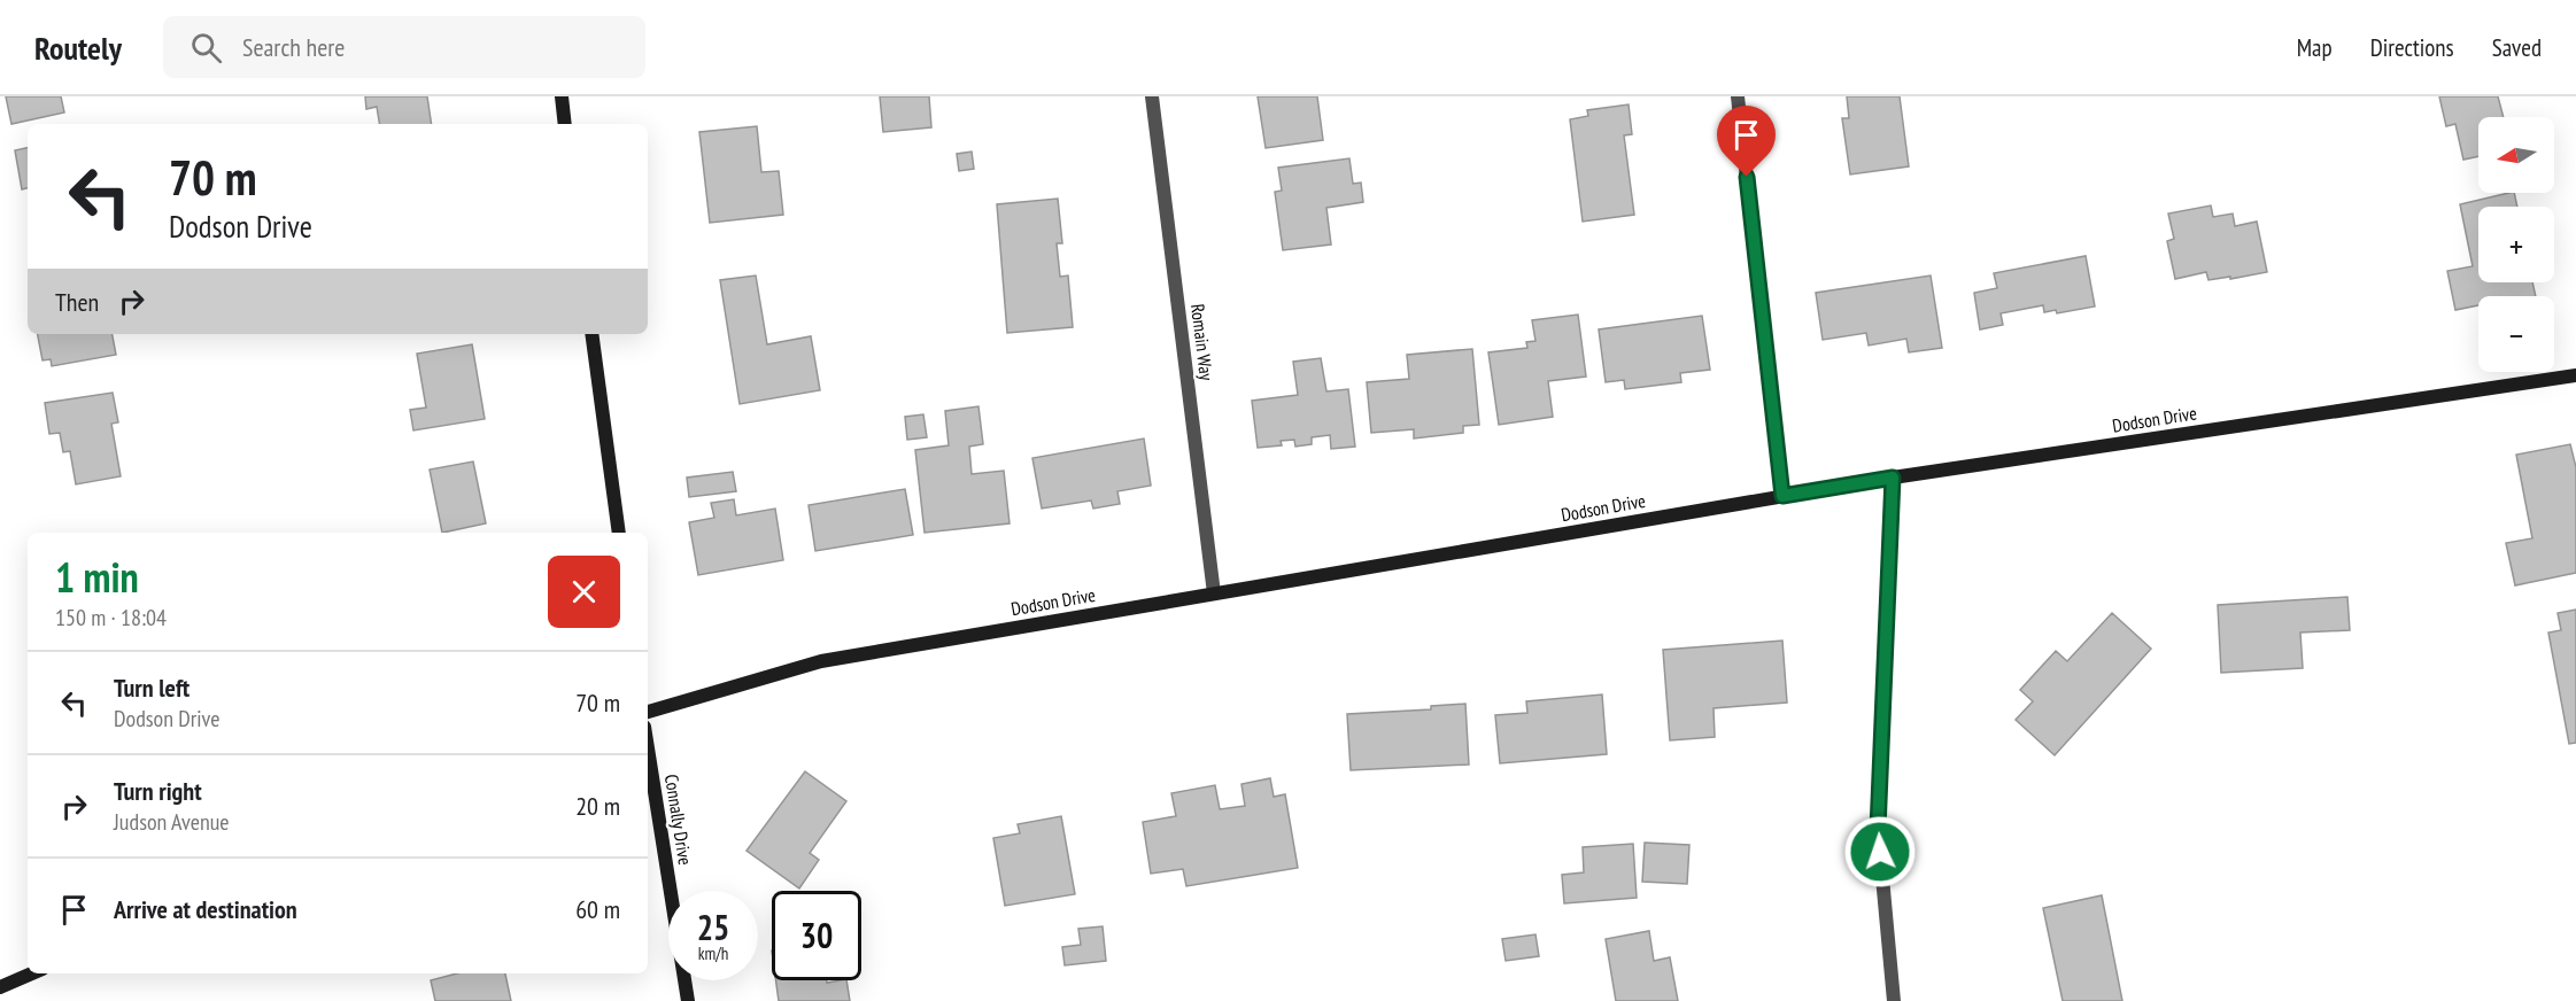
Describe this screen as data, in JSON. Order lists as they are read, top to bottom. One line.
{"streets":{"street":["Romain Way","Dodson Drive","Connally Drive"]},"crossings":[["Romain Way","Dodson Drive"]],"north":"left","page":{"header":"Routely","search":"Search here","nav":["Map","Directions","Saved"],"map_buttons":["+","−"],"turn":["70 m","Dodson Drive"],"then":"Then","heading":["1 min","150 m · 18:04"],"list":[{"name":"Turn left","note":"Dodson Drive","value":"70 m"},{"name":"Turn right","note":"Judson Avenue","value":"20 m"},{"name":"Arrive at destination","value":"60 m"}],"speed":"25 km/h","limit":"30"}}
